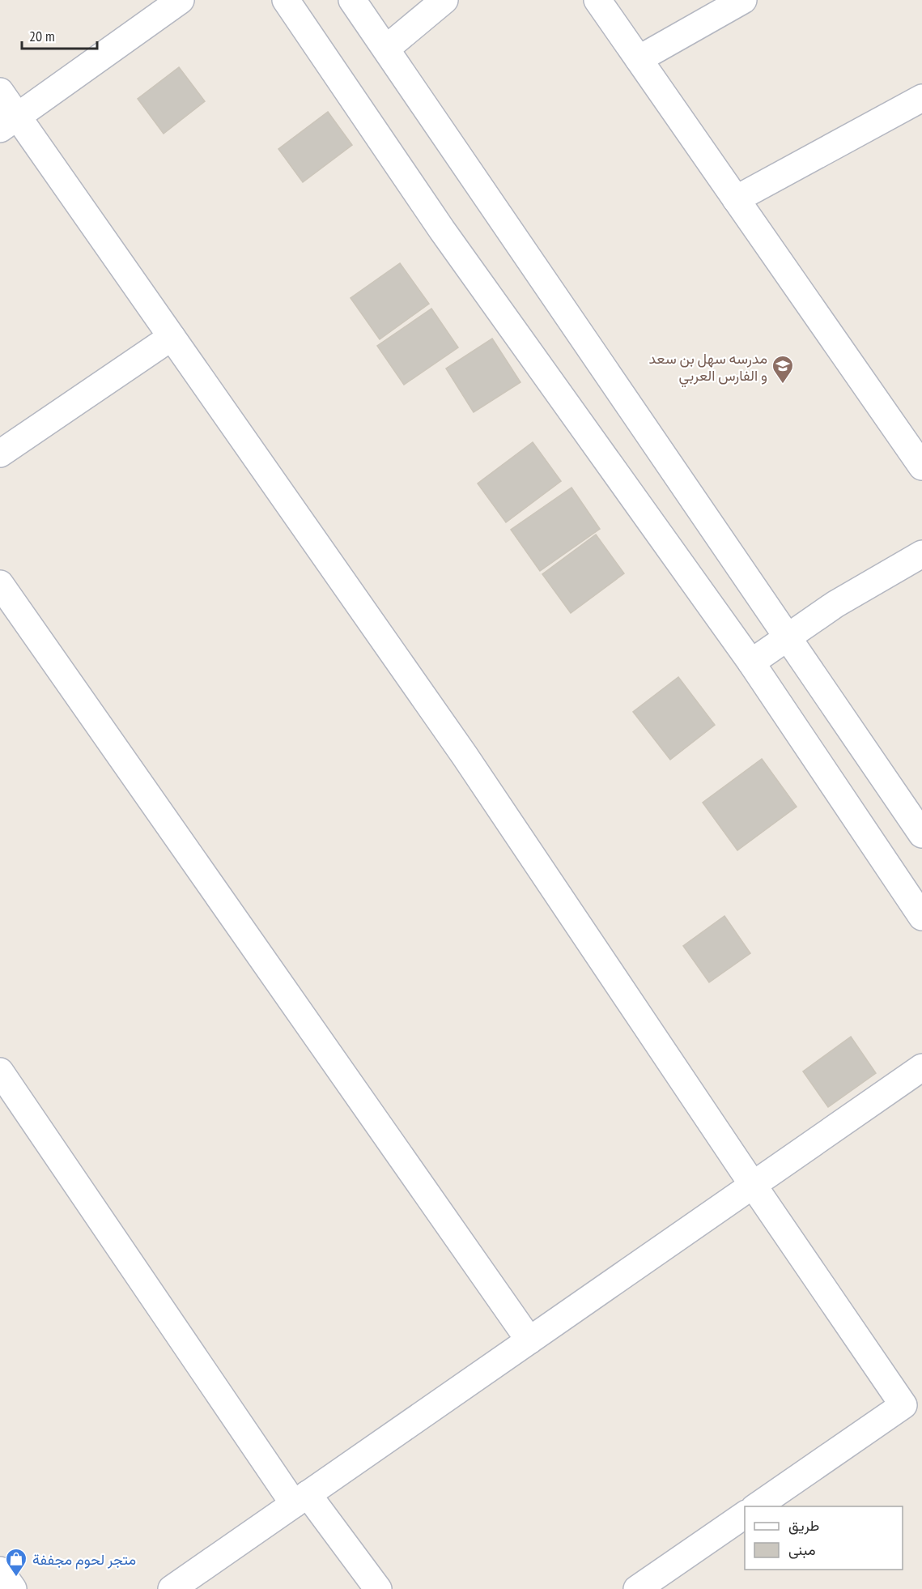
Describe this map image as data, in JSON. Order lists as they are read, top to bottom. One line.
{"places":{"school or university":["مدرسه سهل بن سعد و الفارس العربي"],"shop":["متجر لحوم مجففة"]},"legend":["طريق","مبنى"],"scale_bar":"20 m"}
